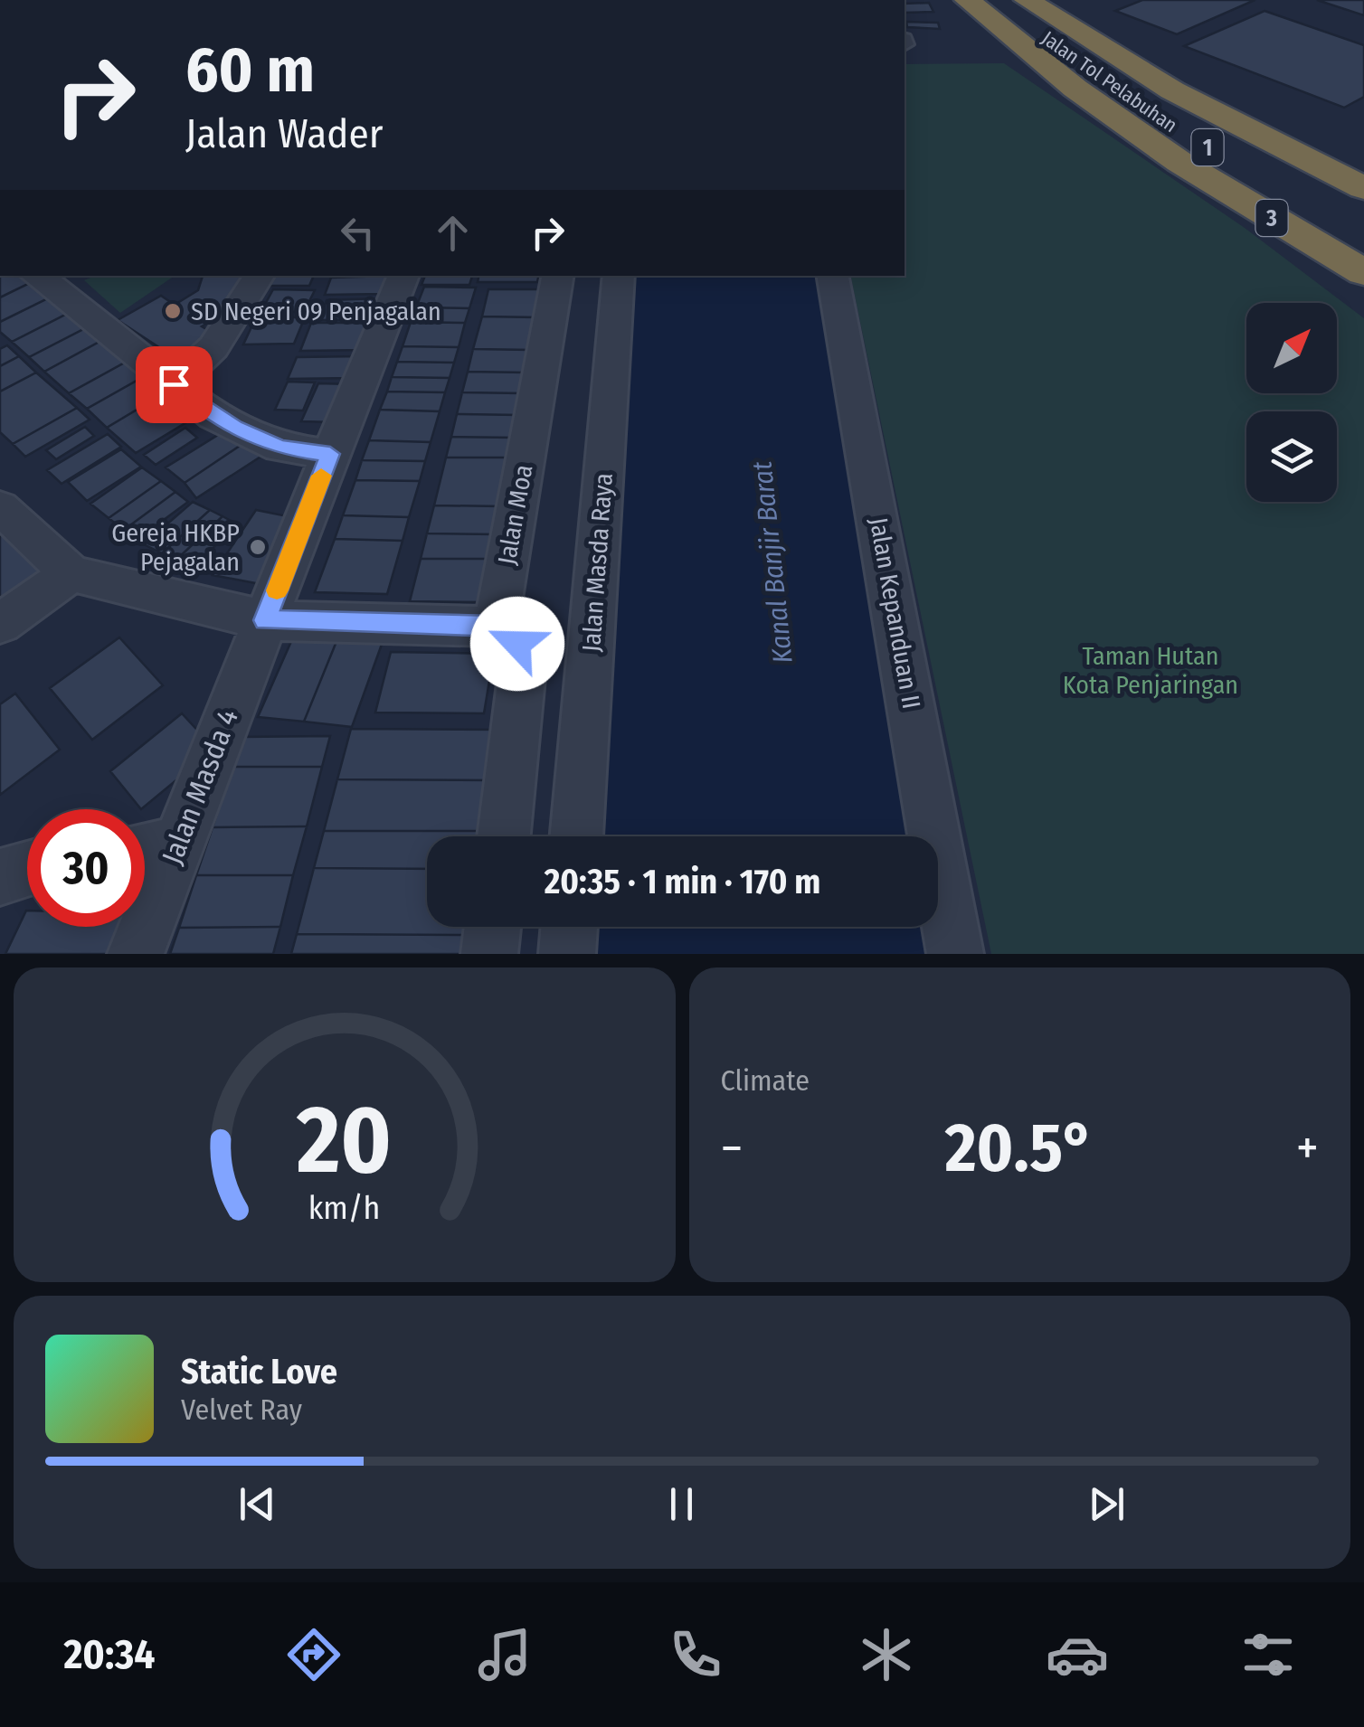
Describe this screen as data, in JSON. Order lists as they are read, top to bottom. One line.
{"streets":{"highway":["Jalan Tol Pelabuhan","1","3"],"street":["Jalan Moa","Jalan Masda Raya","Jalan Kepanduan II","Jalan Masda 4"]},"water":["Kanal Banjir Barat"],"parks":["Taman Hutan Kota Penjaringan"],"places":["SD Negeri 09 Penjagalan","Gereja HKBP Pejagalan"],"north":"top right","page":{"turn":["60 m","Jalan Wader"],"limit":"30","trip":"20:35 · 1 min · 170 m","tile":"Climate","heat":["−","20.5°","+"],"song":["Static Love","Velvet Ray"],"tabs":"20:34","gauge":["20","km/h"]}}
